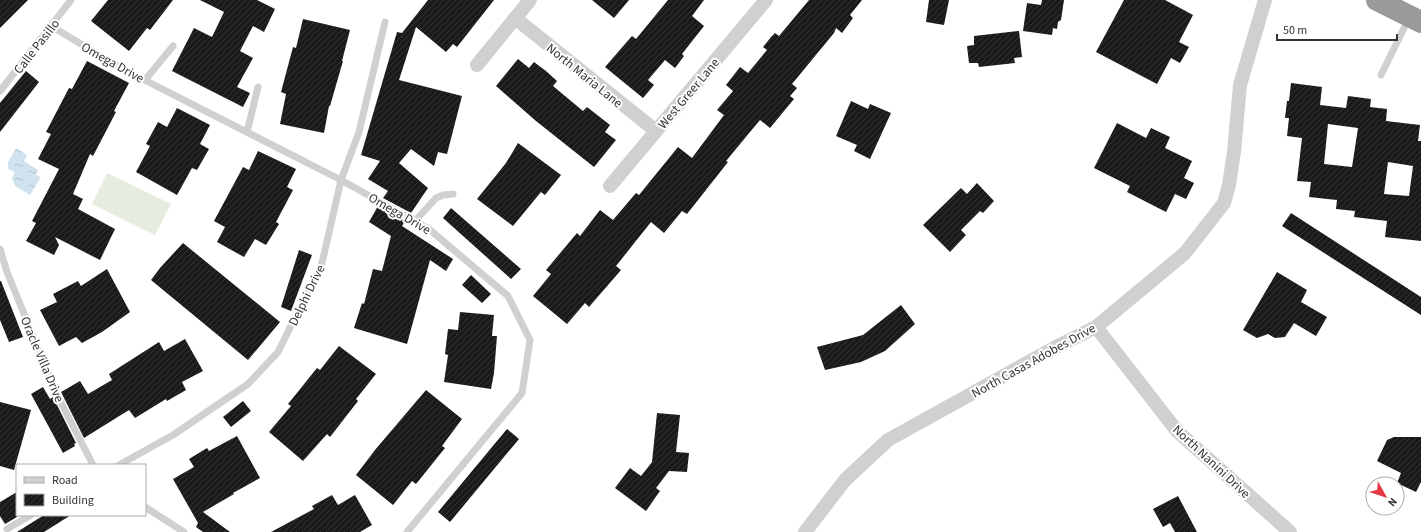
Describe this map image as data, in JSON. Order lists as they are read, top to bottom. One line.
{"streets":{"street":["North Maria Lane","West Greer Lane","North Casas Adobes Drive","North Nanini Drive"],"lane":["Calle Pasillo","Omega Drive","Delphi Drive","Oracle Villa Drive"]},"crossings":[["Calle Pasillo","Omega Drive"],["Omega Drive","Delphi Drive"],["North Maria Lane","West Greer Lane"],["North Casas Adobes Drive","North Nanini Drive"]],"legend":["Road","Building"],"scale_bar":"50 m","north":"bottom right"}
